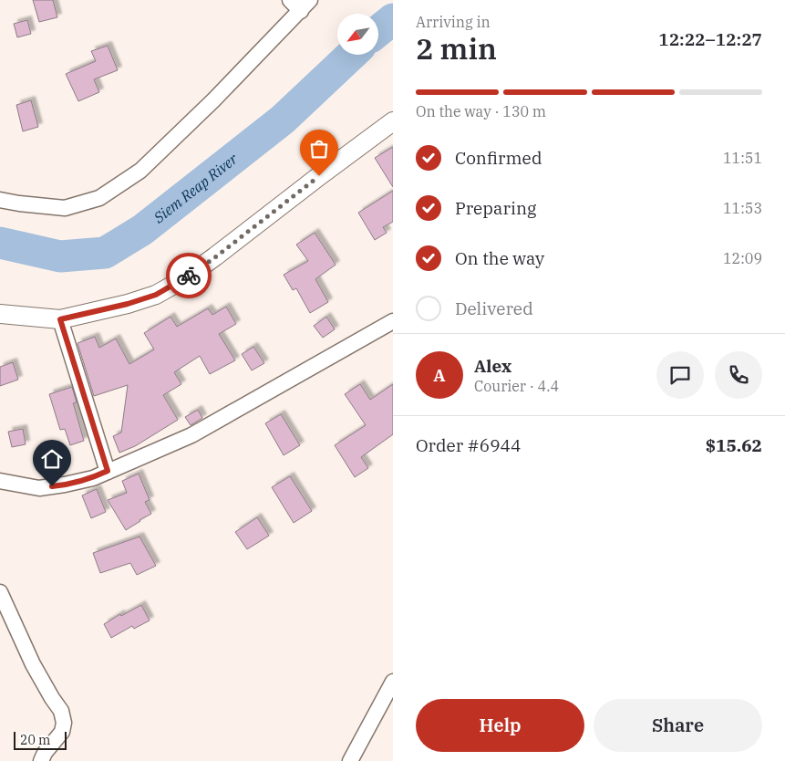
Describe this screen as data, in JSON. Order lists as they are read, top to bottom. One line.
{"water":["Siem Reap River"],"scale_bar":"20 m","north":"bottom left","page":{"heading":["2 min","Arriving in","12:22–12:27"],"panel":["Alex","Courier · 4.4","Order #6944","$15.62"],"bar":"On the way · 130 m","list":[["Confirmed","11:51"],["Preparing","11:53"],["On the way","12:09"],"Delivered"],"round":"A","buttons":["Help","Share"],"scale":"20 m"}}
